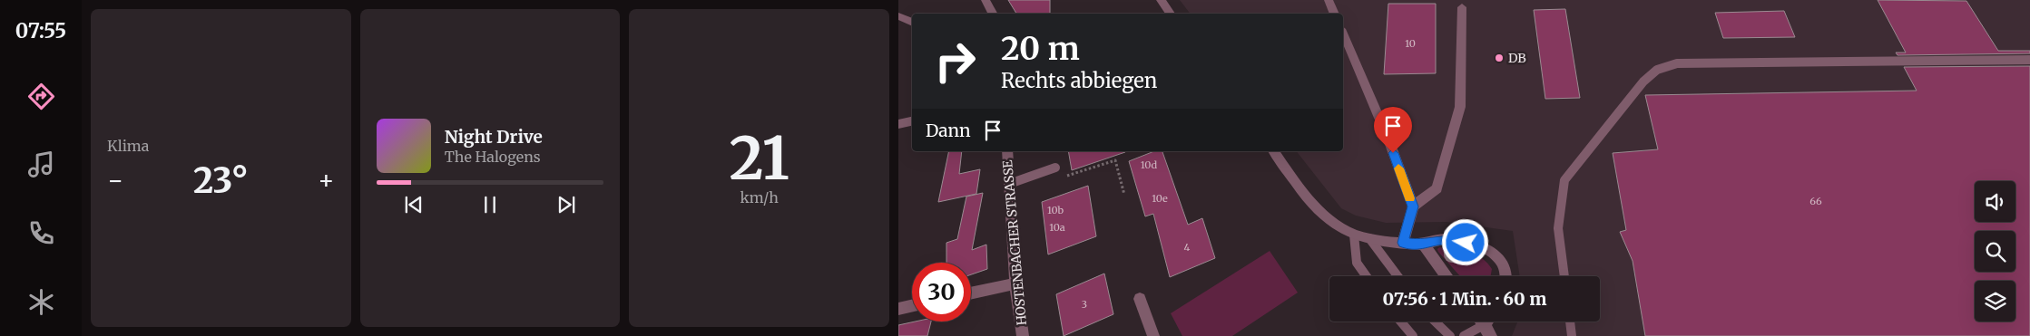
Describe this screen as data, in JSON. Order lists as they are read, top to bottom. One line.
{"streets":{"street":["HOSTENBACHER STRASSE"]},"places":["DB"],"house_numbers":["10","10d","10e","66","10b","10a","4","3"],"page":{"tabs":"07:55","tile":["Klima",["21","km/h"]],"turn":["20 m","Rechts abbiegen"],"then":"Dann","song":["Night Drive","The Halogens"],"heat":["−","23°","+"],"limit":"30","trip":"07:56 · 1 Min. · 60 m"}}
